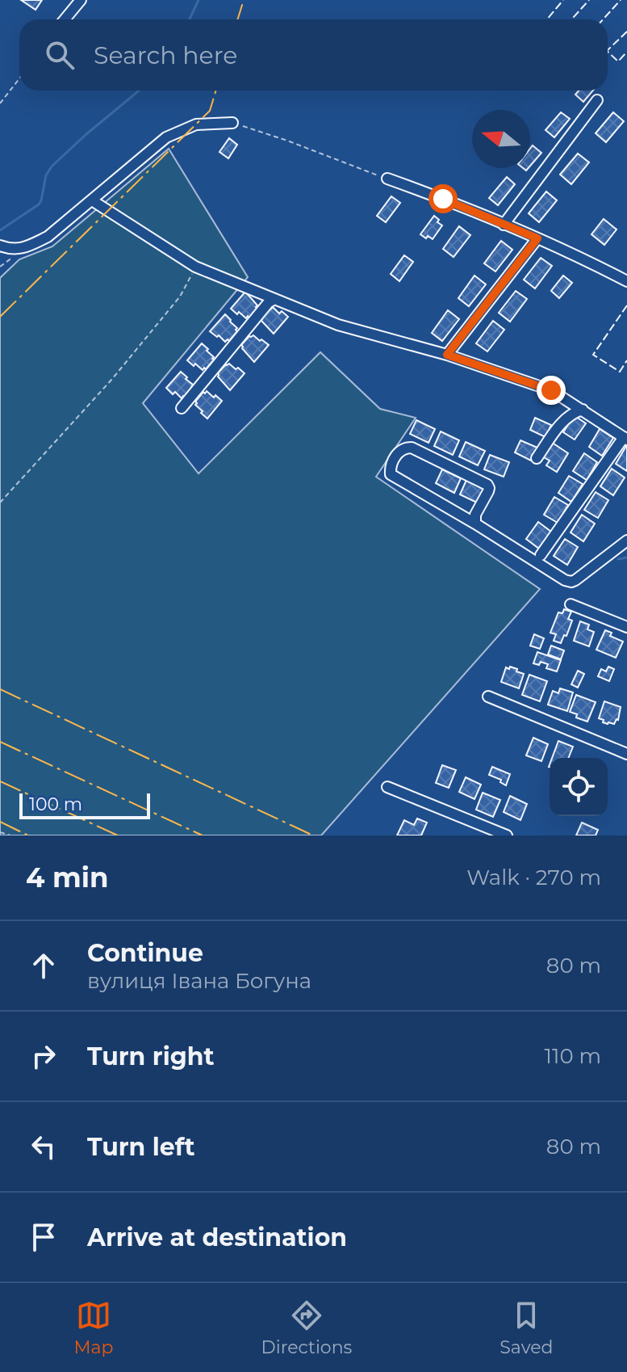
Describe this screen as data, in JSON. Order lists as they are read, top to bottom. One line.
{"scale_bar":"100 m","north":"left","page":{"search":"Search here","scale":"100 m","heading":["4 min","Walk · 270 m"],"list":[["Continue","вулиця Івана Богуна","80 m"],["Turn right","110 m"],["Turn left","80 m"],"Arrive at destination"],"nav":["Map","Directions","Saved"]}}
